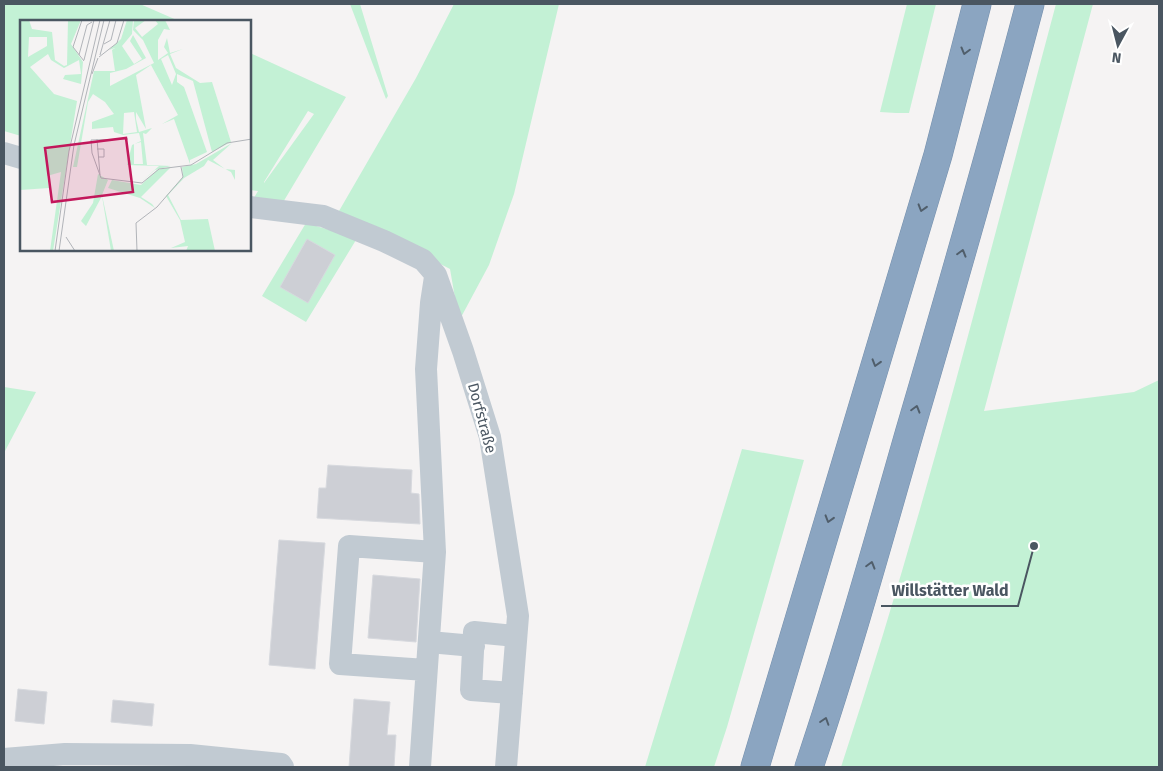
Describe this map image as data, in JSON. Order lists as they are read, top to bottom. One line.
{"streets":{"street":["Dorfstraße"]},"places":["Willstätter Wald"],"north":"bottom"}
